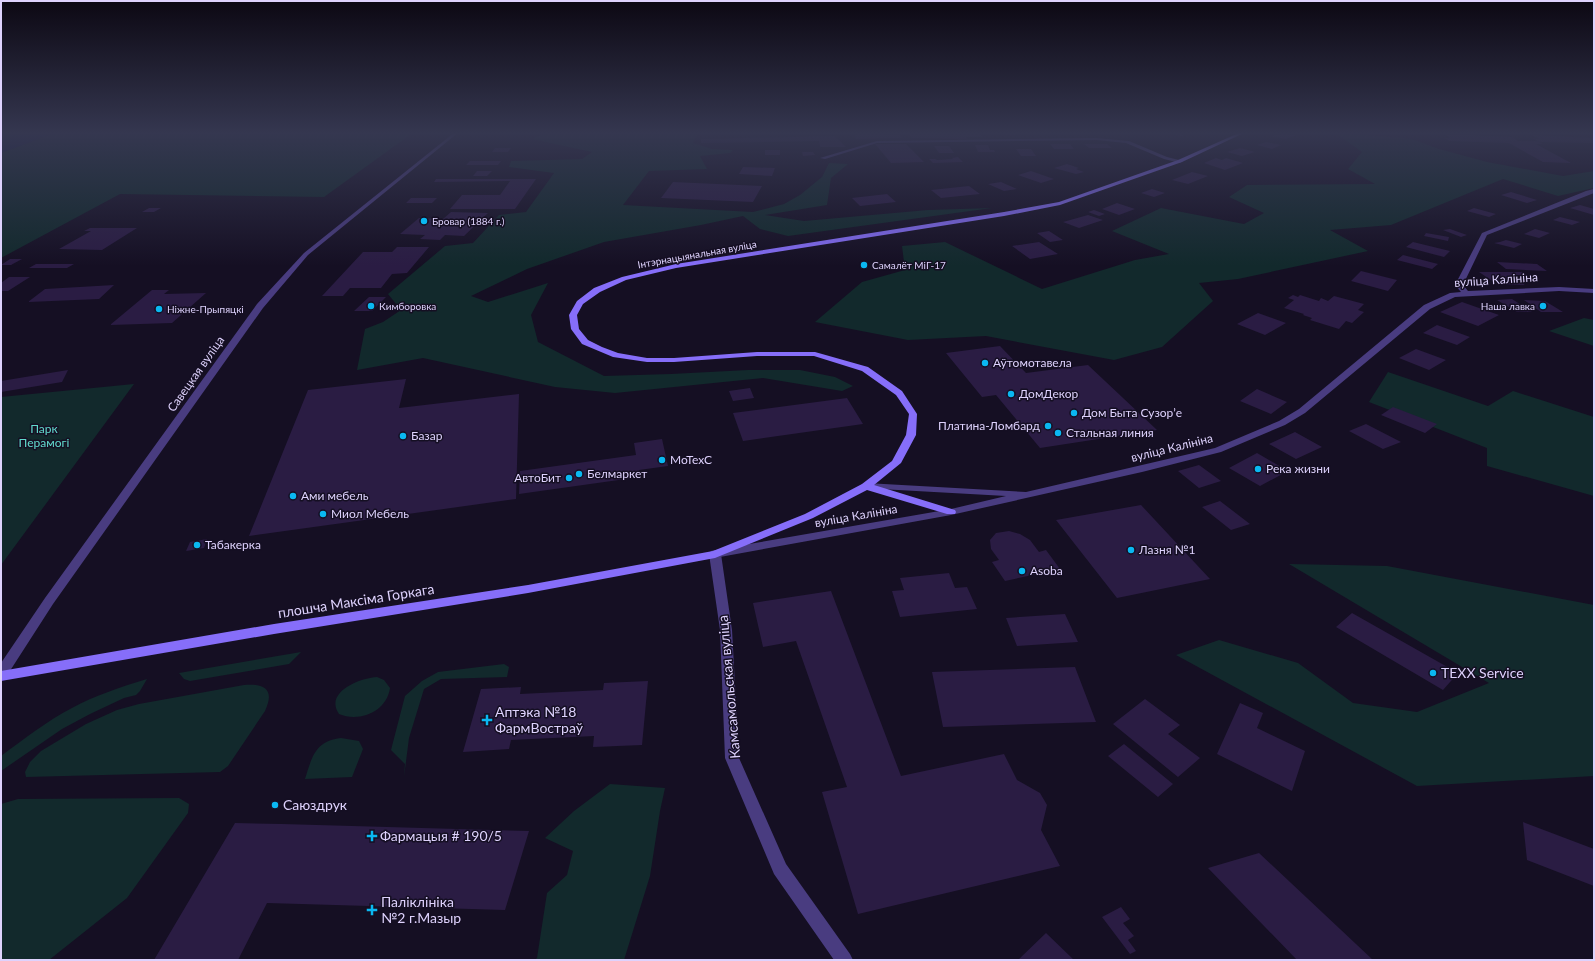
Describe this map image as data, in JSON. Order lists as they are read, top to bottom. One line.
{"streets":{"main road":["Інтэрнацыянальная вуліца","плошча Максіма Горкага"],"street":["вуліца Калініна","Савецкая вуліца","Камсамольская вуліца"]},"crossings":[["Інтэрнацыянальная вуліца","вуліца Калініна"],["Інтэрнацыянальная вуліца","плошча Максіма Горкага"],["Інтэрнацыянальная вуліца","Камсамольская вуліца"],["вуліца Калініна","плошча Максіма Горкага"],["вуліца Калініна","Камсамольская вуліца"],["плошча Максіма Горкага","Камсамольская вуліца"]],"parks":["Парк Перамогі"],"places":{"other":["Бровар (1884 г.)","Самалёт МіГ-17","Кимборовка","Наша лавка","Ніжне-Прыпяцкі","Аўтомотавела","ДомДекор","Дом Быта Сузорʼе","Платина-Ломбард","Стальная линия","Базар","MoTexC","Река жизни","Белмаркет","АвтоБит","Ами мебель","Миол Мебель","Табакерка","Лазня №1","Asoba","TEXX Service","Саюздрук"],"health":["Аптэка №18 ФармВостраў","Фармацыя # 190/5","Паліклініка №2 г.Мазыр"]}}
